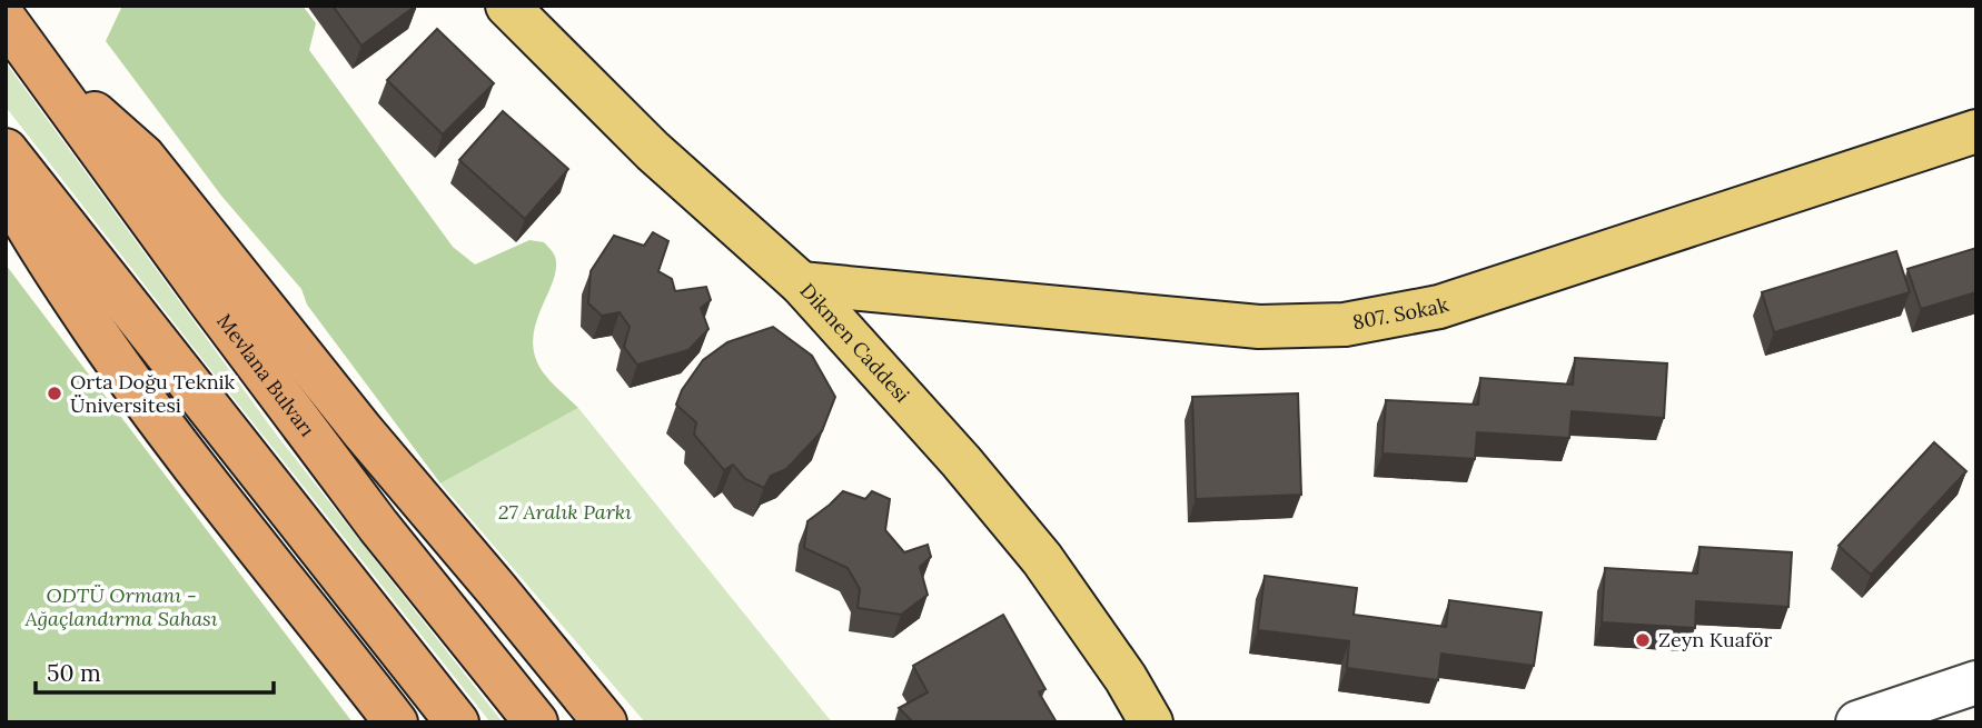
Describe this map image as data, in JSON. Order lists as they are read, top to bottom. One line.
{"streets":{"highway":["Mevlana Bulvarı"],"main road":["807. Sokak","Dikmen Caddesi"]},"crossings":[["807. Sokak","Dikmen Caddesi"]],"parks":["27 Aralık Parkı","ODTÜ Ormanı - Ağaçlandırma Sahası"],"places":["Orta Doğu Teknik Üniversitesi","Zeyn Kuaför"],"scale_bar":"50 m"}
